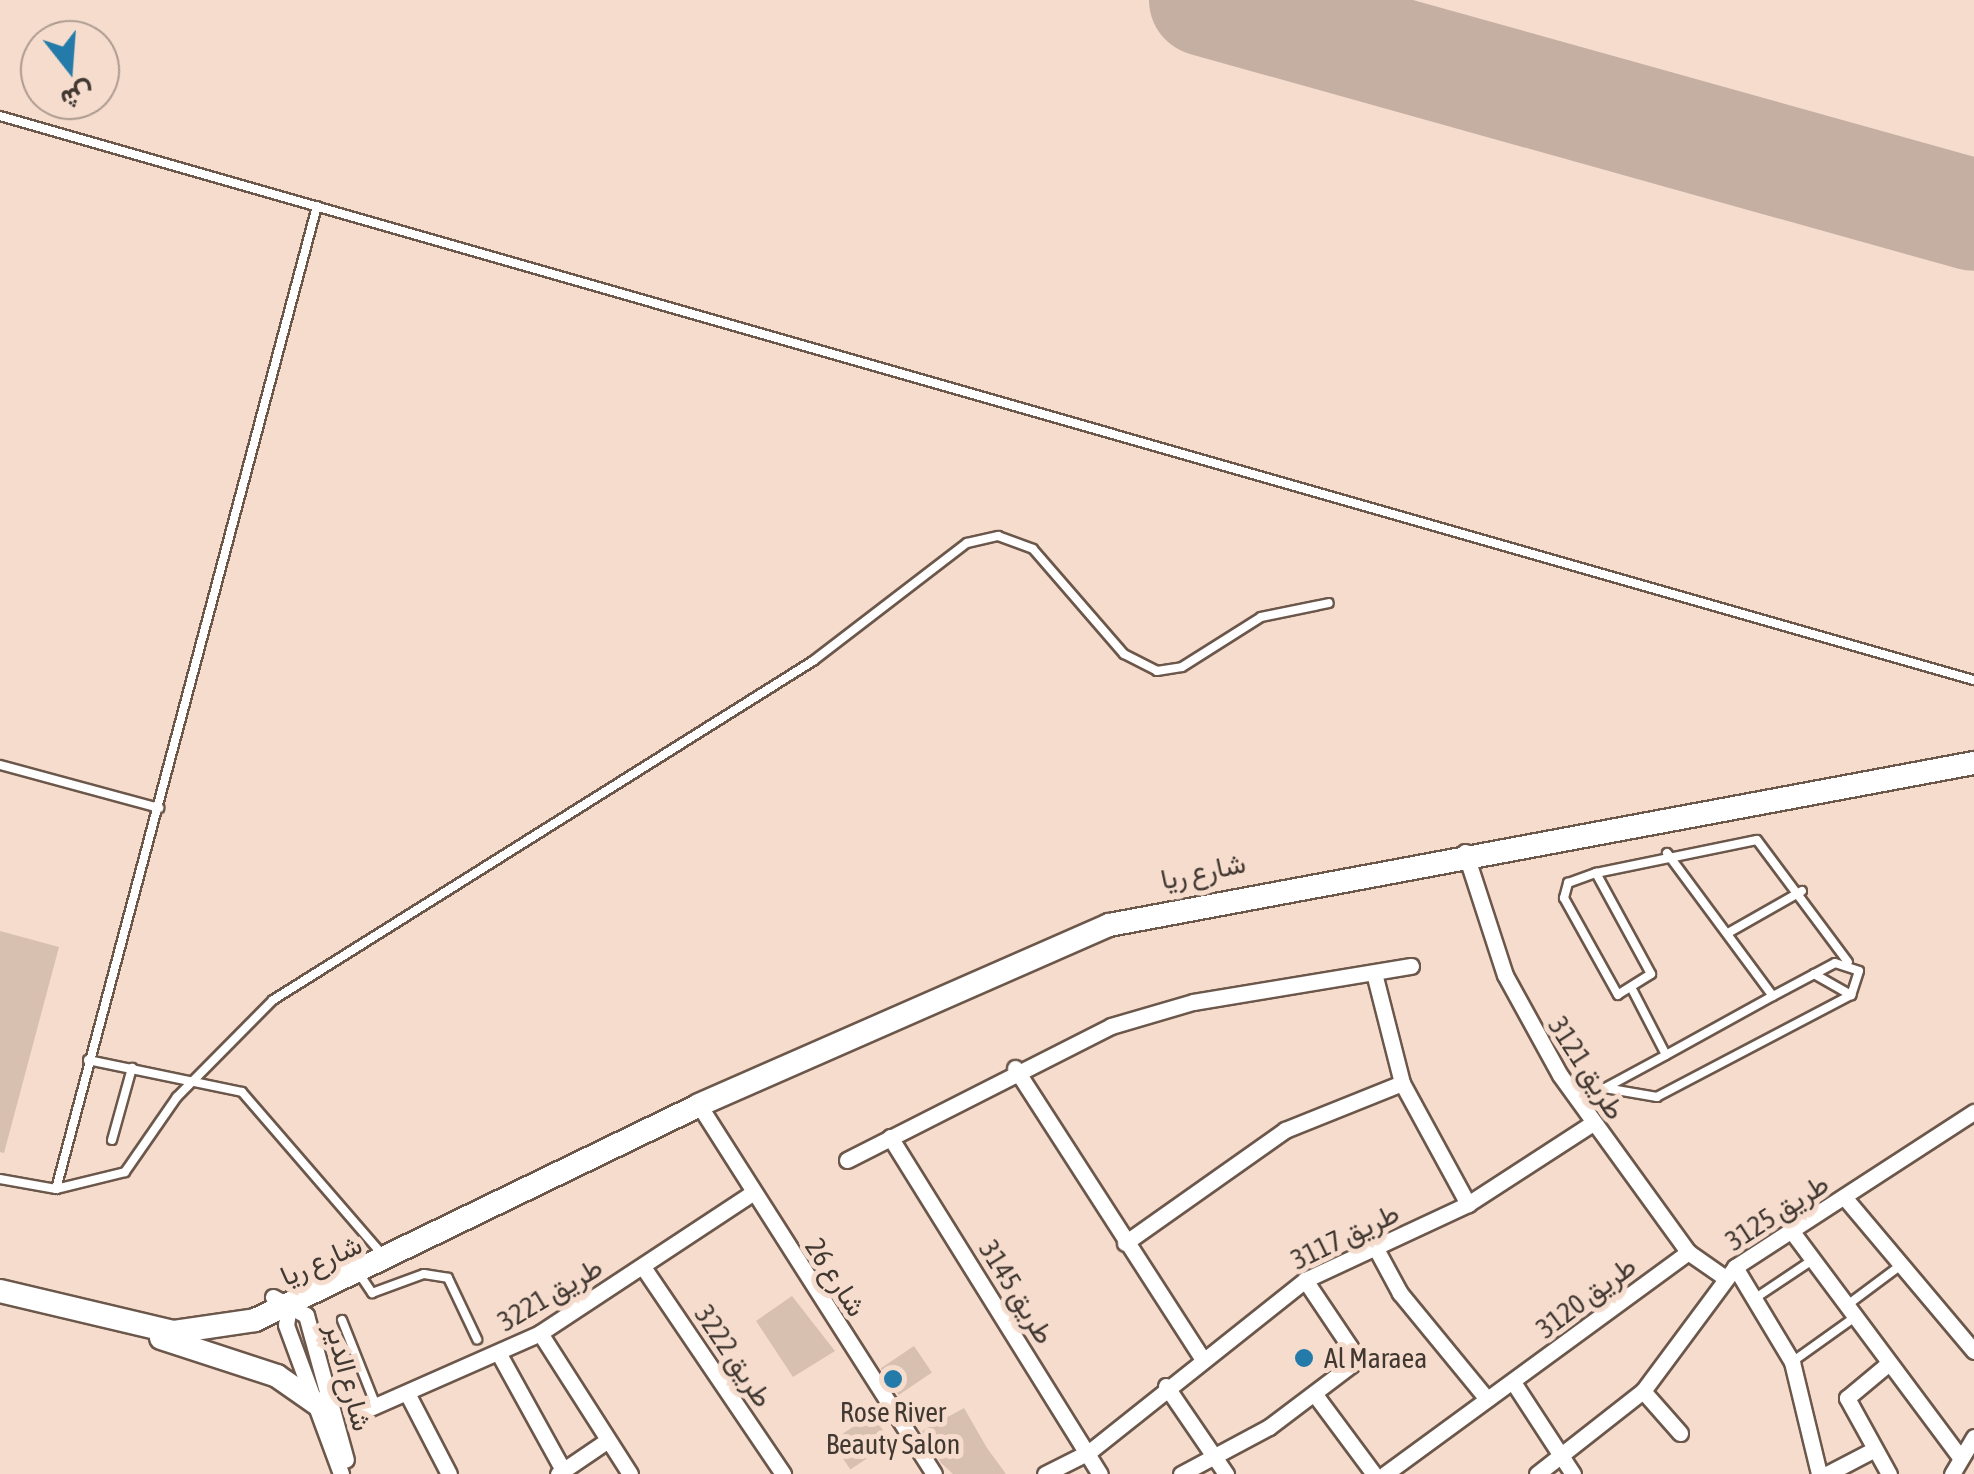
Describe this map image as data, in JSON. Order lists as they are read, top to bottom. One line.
{"streets":{"main road":["شارع ريا"],"street":["طريق 3121","طريق 3125","طريق 3117","شارع 26","طريق 3145","طريق 3221","طريق 3120","طريق 3222","شارع الدير"]},"crossings":[["شارع ريا","طريق 3121"],["شارع ريا","شارع 26"],["شارع ريا","شارع الدير"],["طريق 3121","طريق 3125"],["طريق 3121","طريق 3117"],["طريق 3121","طريق 3120"],["طريق 3117","طريق 3145"],["شارع 26","طريق 3221"],["طريق 3221","طريق 3222"]],"places":["Al Maraea","Rose River Beauty Salon"],"north":"bottom"}
